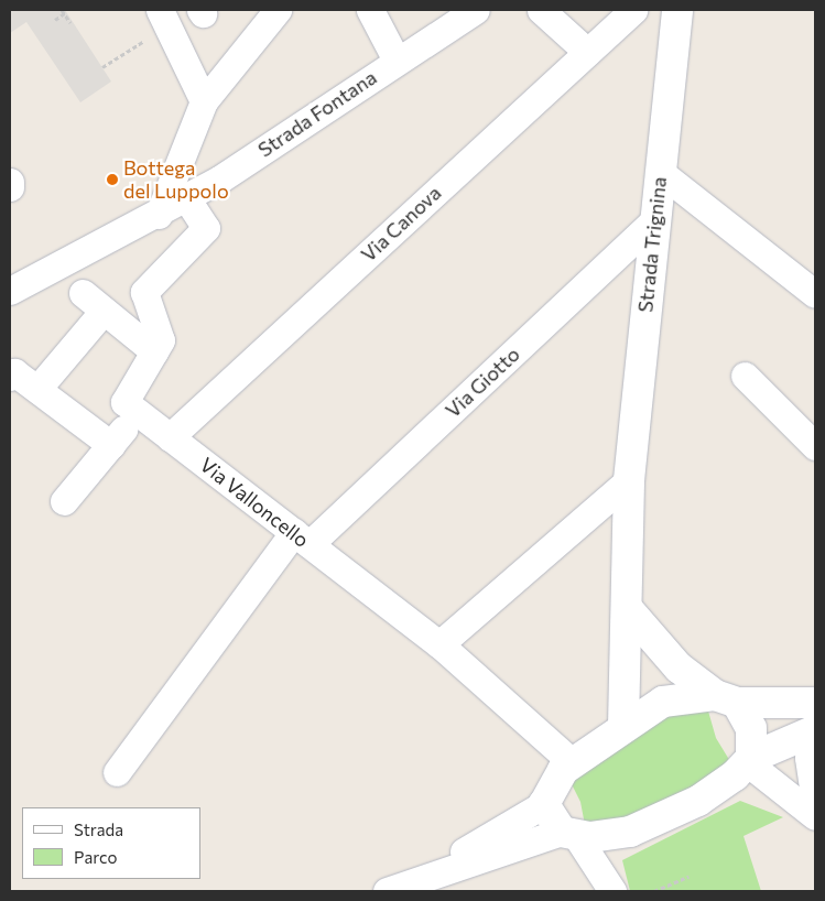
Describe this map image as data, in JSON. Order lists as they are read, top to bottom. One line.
{"streets":{"street":["Strada Fontana","Via Canova","Strada Trignina","Via Giotto","Via Valloncello"]},"crossings":[["Via Canova","Via Valloncello"],["Strada Trignina","Via Giotto"],["Via Giotto","Via Valloncello"]],"places":["Bottega del Luppolo"],"legend":["Strada","Parco"]}
